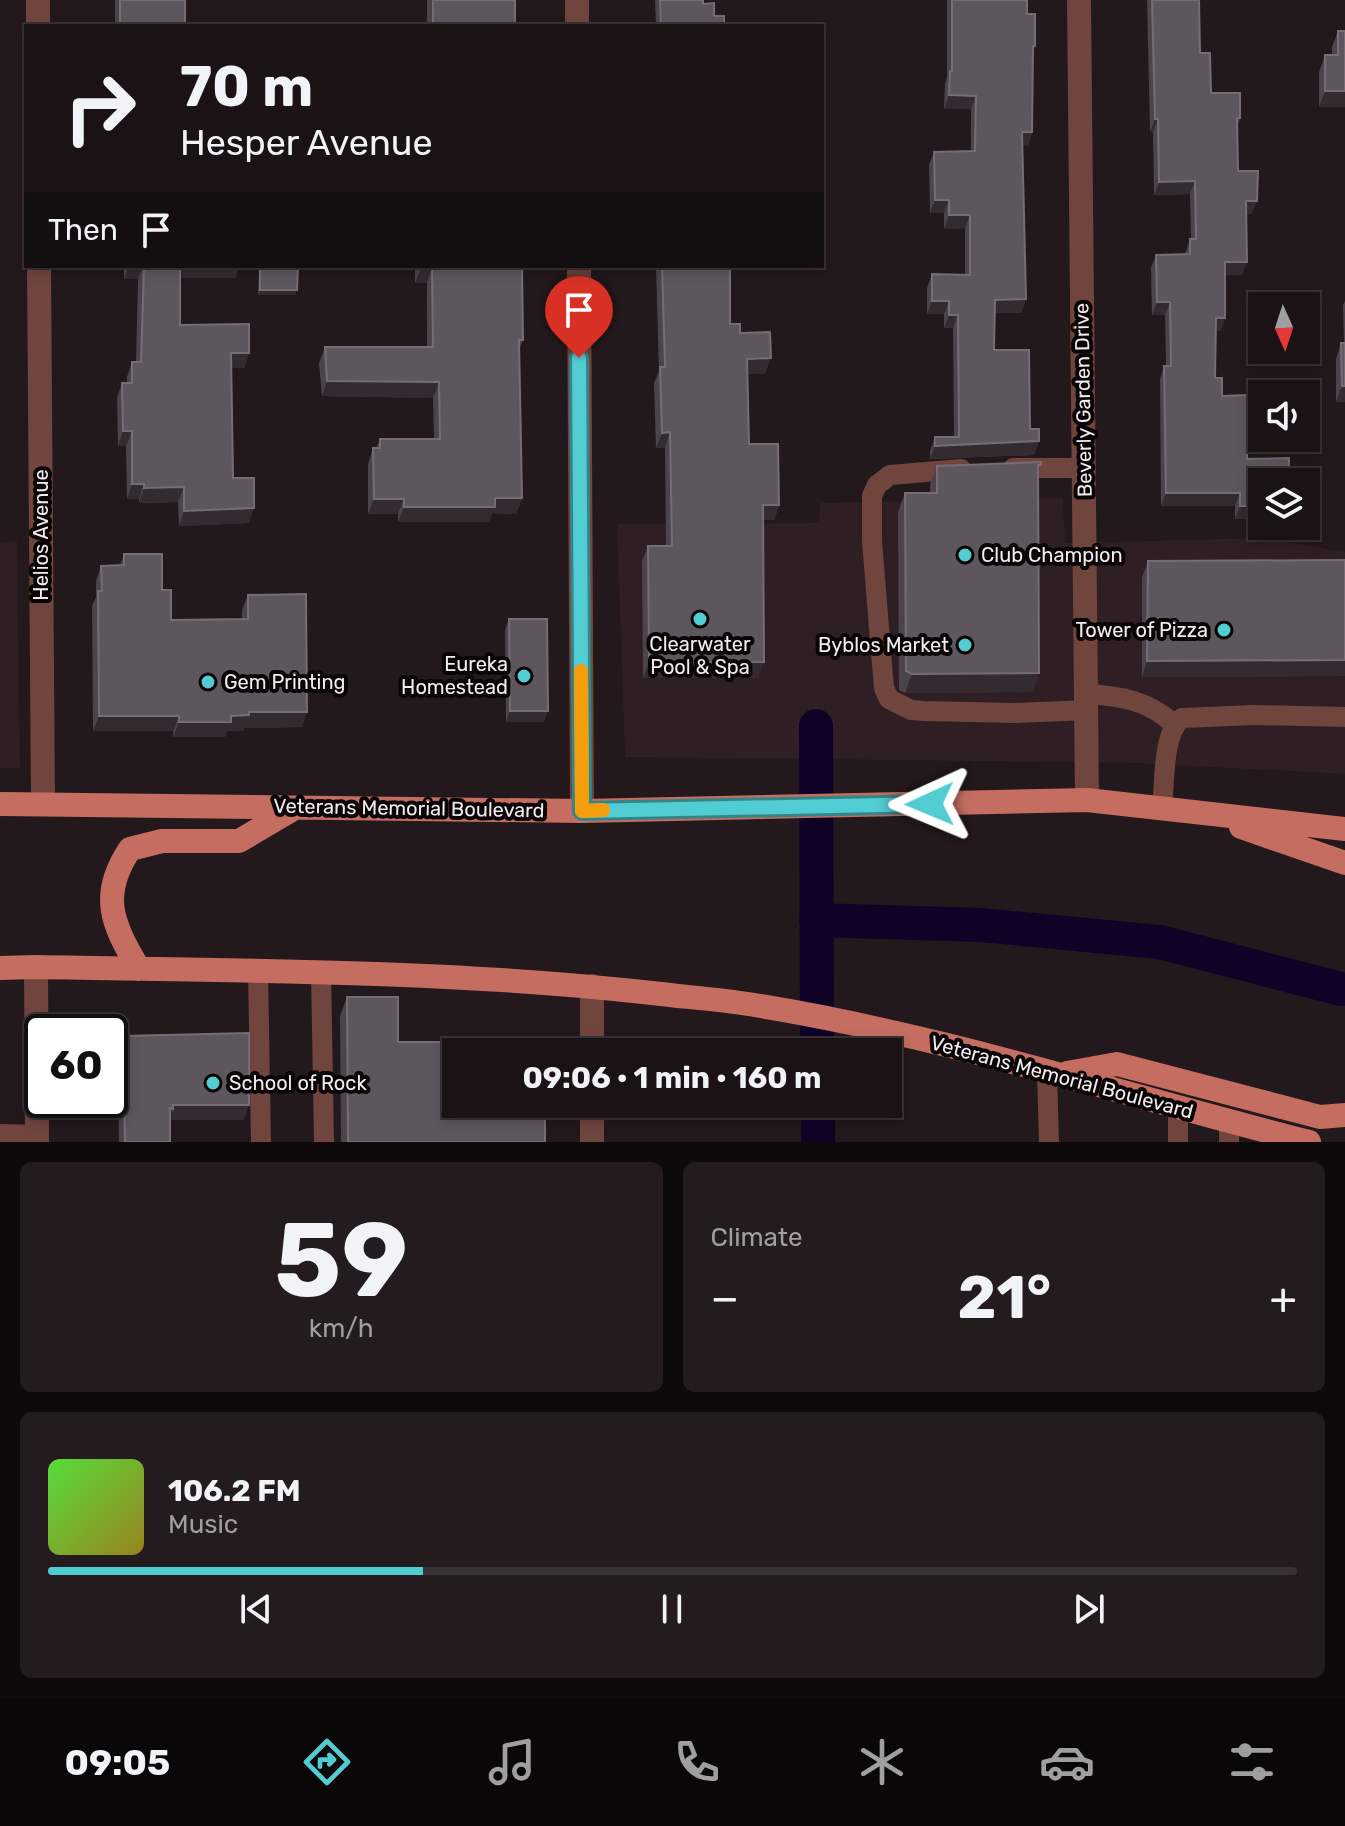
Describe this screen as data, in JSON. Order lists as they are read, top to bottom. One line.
{"streets":{"main road":["Veterans Memorial Boulevard"],"street":["Beverly Garden Drive","Helios Avenue"]},"crossings":[["Beverly Garden Drive","Veterans Memorial Boulevard"],["Helios Avenue","Veterans Memorial Boulevard"]],"places":["Club Champion","Clearwater Pool & Spa","Tower of Pizza","Byblos Market","Eureka Homestead","Gem Printing","School of Rock"],"north":"bottom","page":{"turn":["70 m","Hesper Avenue"],"then":"Then","limit":"60","trip":"09:06 · 1 min · 160 m","tile":[["59","km/h"],"Climate"],"heat":["−","21°","+"],"song":["106.2 FM","Music"],"tabs":"09:05"}}
